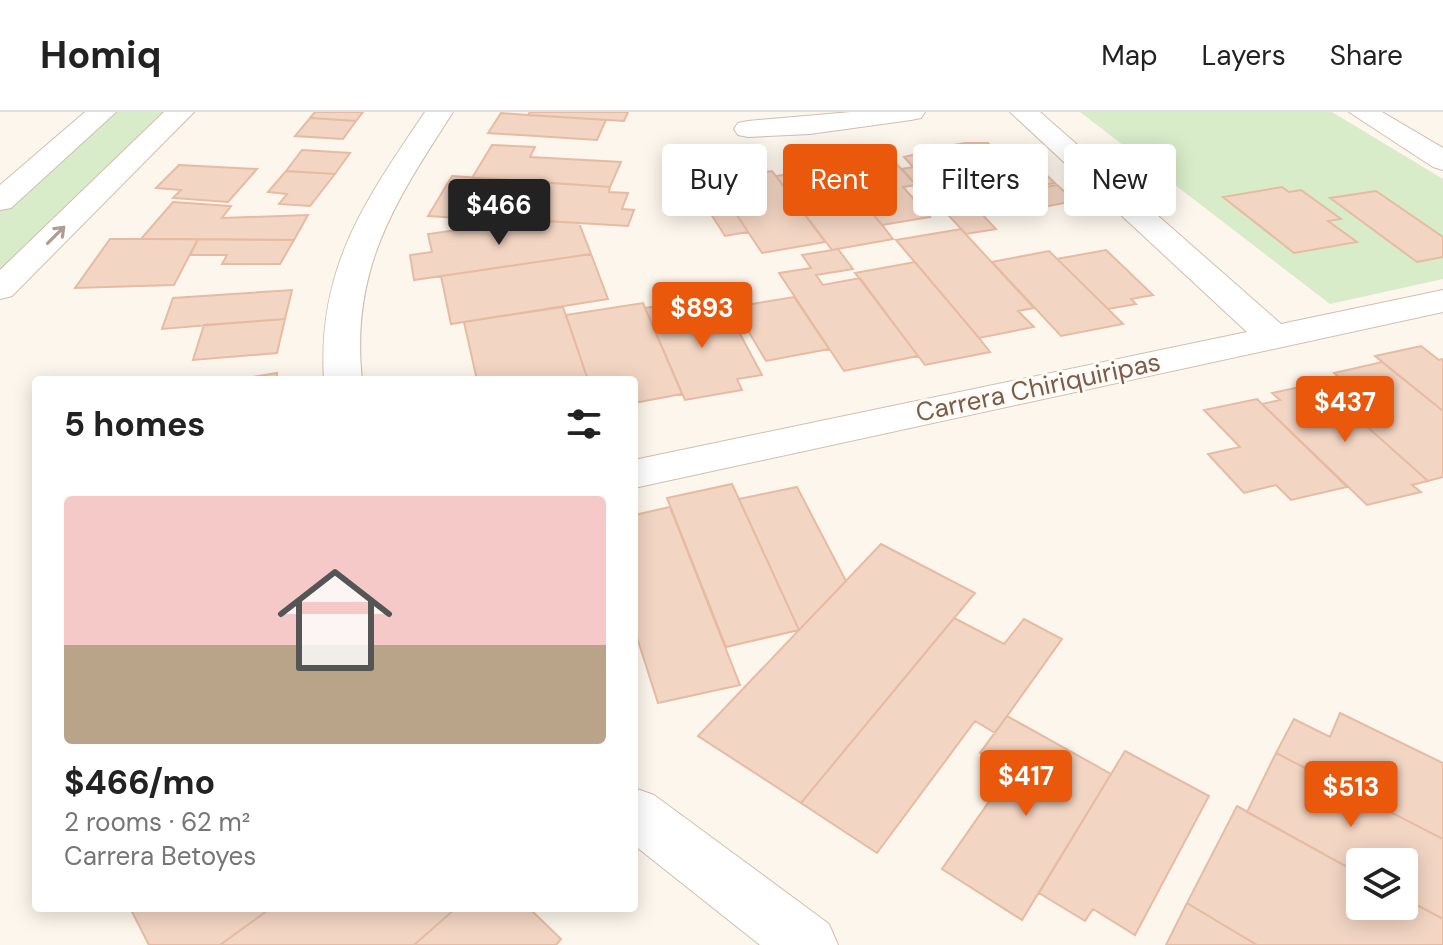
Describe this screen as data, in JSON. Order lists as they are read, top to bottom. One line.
{"streets":{"street":["Carrera Chiriquiripas"]},"page":{"header":"Homiq","nav":["Map","Layers","Share"],"chip":["Buy","Rent","Filters","New"],"price":["$466","$893","$437","$417","$513"],"heading":"5 homes","list":[{"name":"$466/mo","note":"2 rooms · 62 m² · Carrera Betoyes"}]}}
